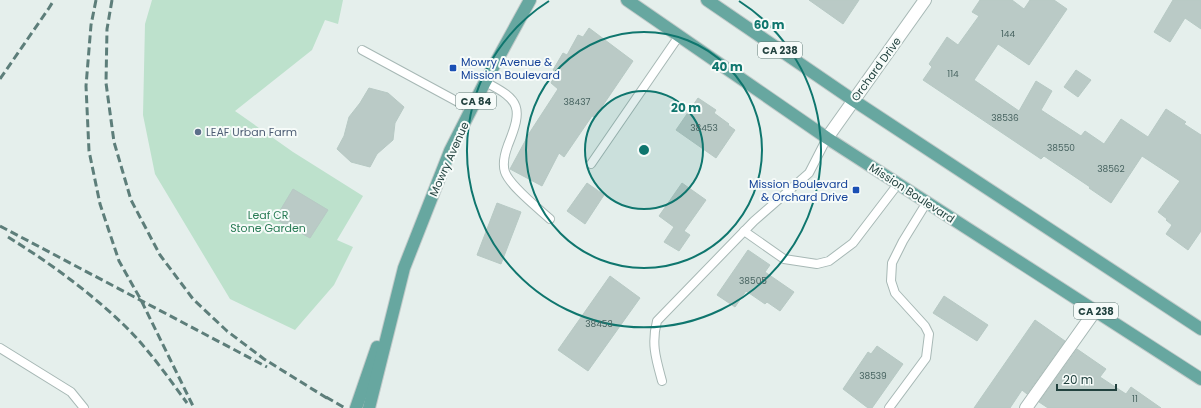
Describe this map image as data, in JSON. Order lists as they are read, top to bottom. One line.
{"streets":{"main road":["CA 238","CA 84","Mowry Avenue","Mission Boulevard"],"street":["Orchard Drive"]},"crossings":[["CA 238","Orchard Drive"],["Orchard Drive","Mission Boulevard"]],"parks":["Leaf CR Stone Garden"],"places":{"transit":["Mowry Avenue & Mission Boulevard","Mission Boulevard & Orchard Drive"],"other":["LEAF Urban Farm"]},"house_numbers":["144","114","38437","38536","38453","38550","38562","38505","38453","38539","11"],"scale_bar":"20 m","rings":["60 m","40 m","20 m"]}
